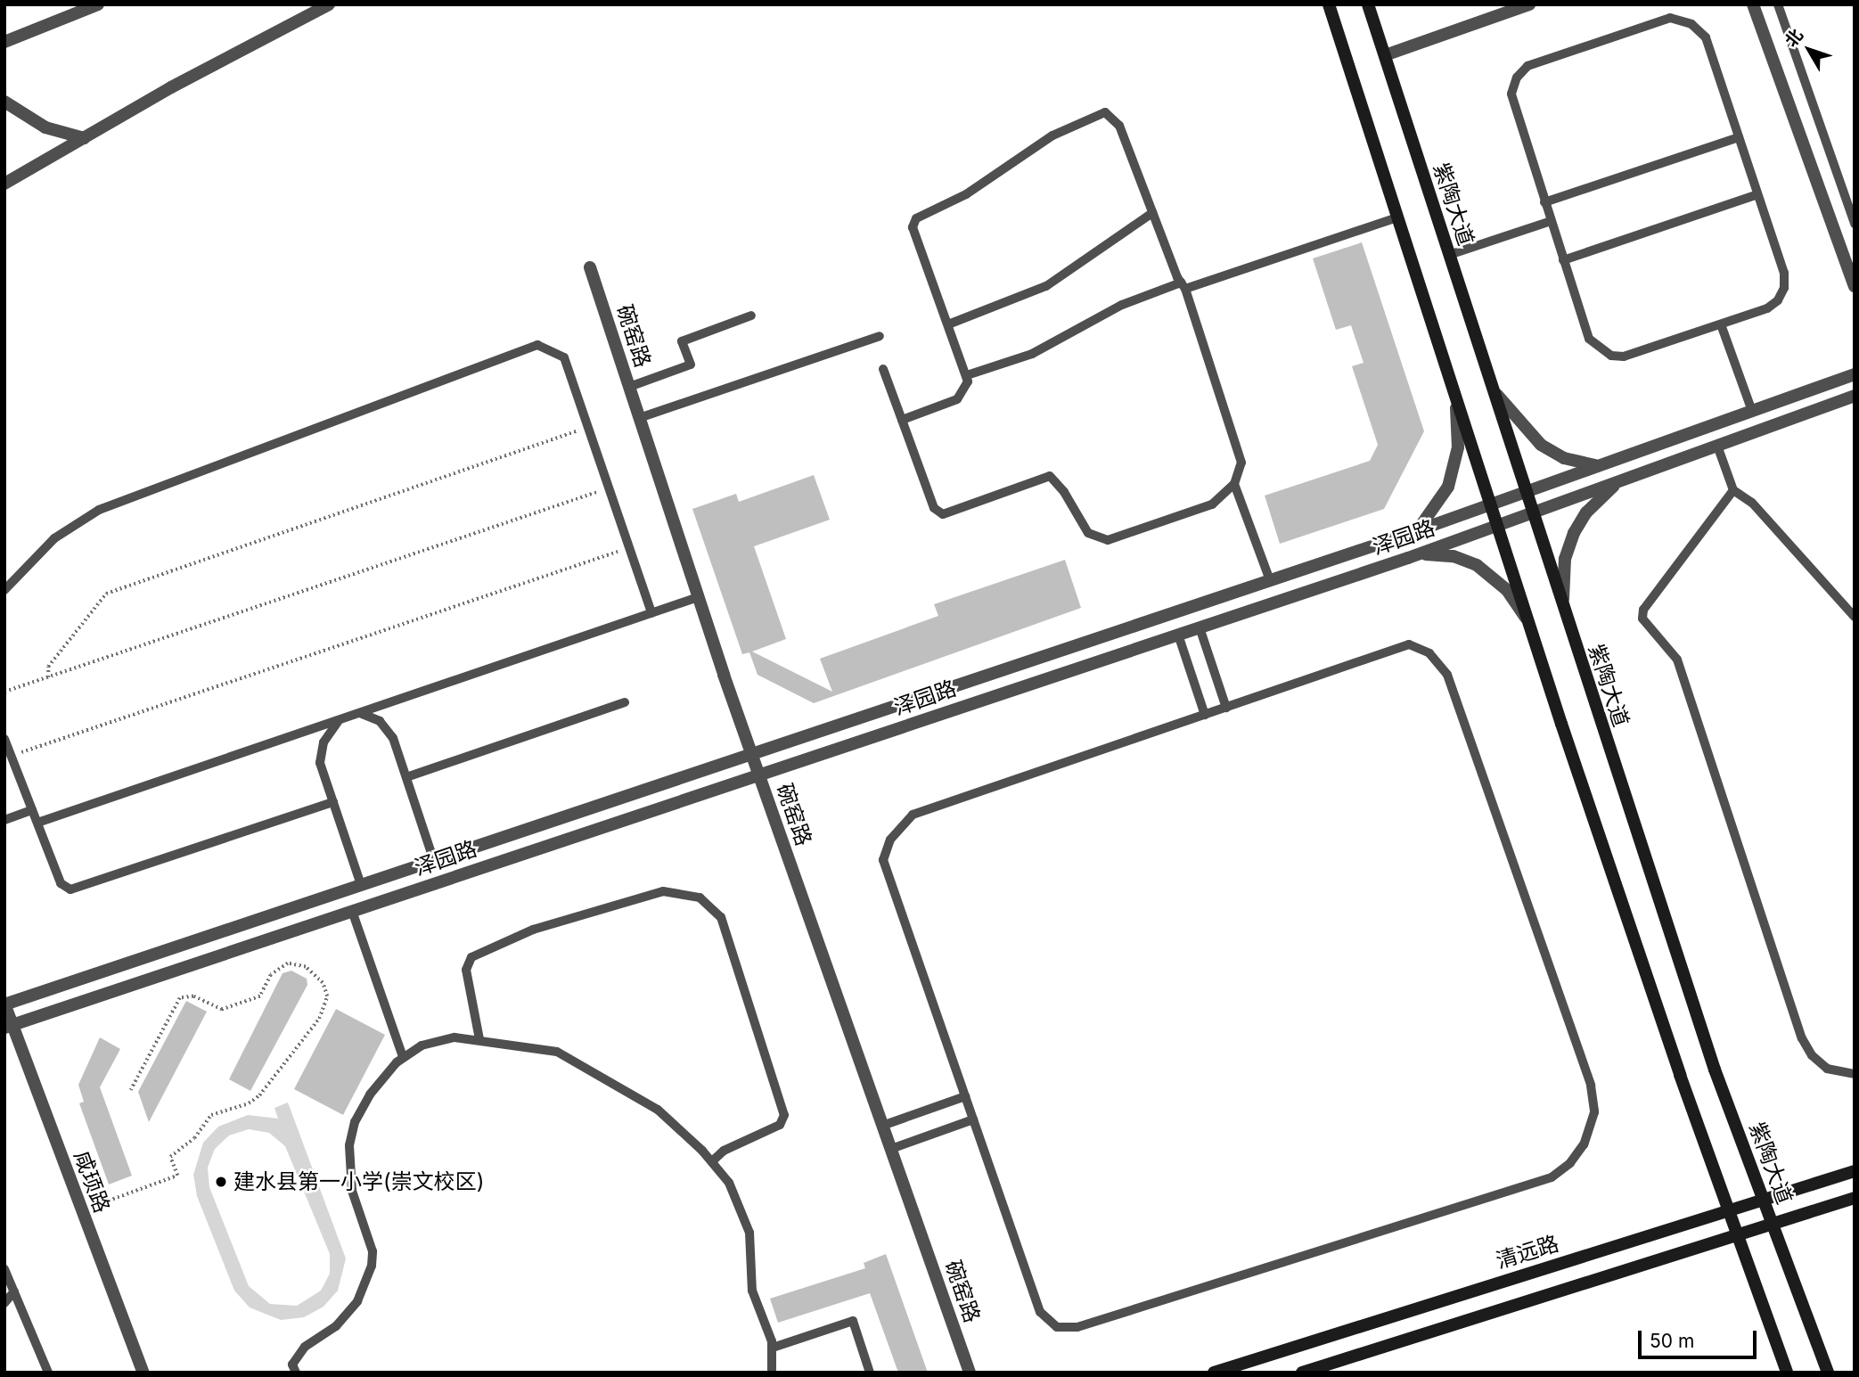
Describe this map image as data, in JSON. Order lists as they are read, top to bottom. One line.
{"streets":{"main road":["紫陶大道","清远路"],"street":["碗窑路","泽园路","咸顼路"]},"crossings":[["紫陶大道","泽园路"],["紫陶大道","清远路"],["碗窑路","泽园路"],["泽园路","咸顼路"]],"places":["建水县第一小学(崇文校区)"],"scale_bar":"50 m","north":"top left"}
